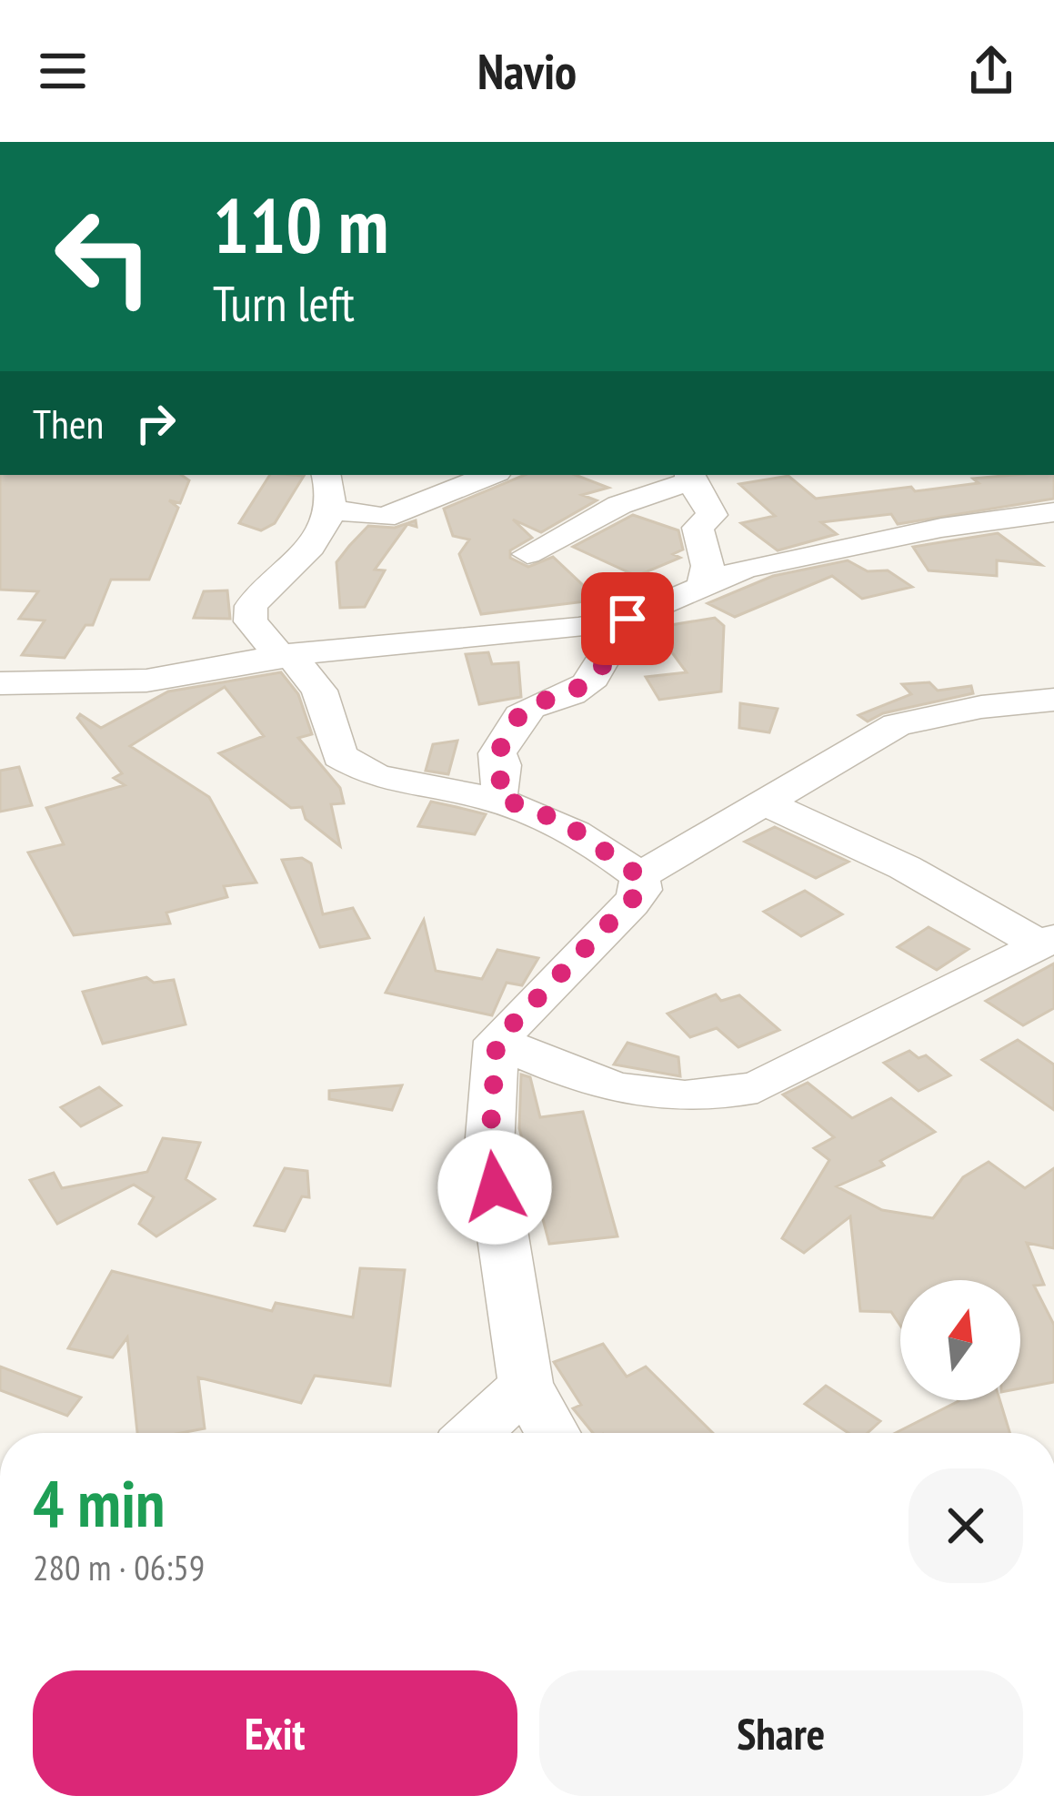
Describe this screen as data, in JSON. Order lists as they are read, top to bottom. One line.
{"north":"top","page":{"header":"Navio","turn":["110 m","Turn left"],"then":"Then","heading":["4 min","280 m · 06:59"],"buttons":["Exit","Share"]}}
